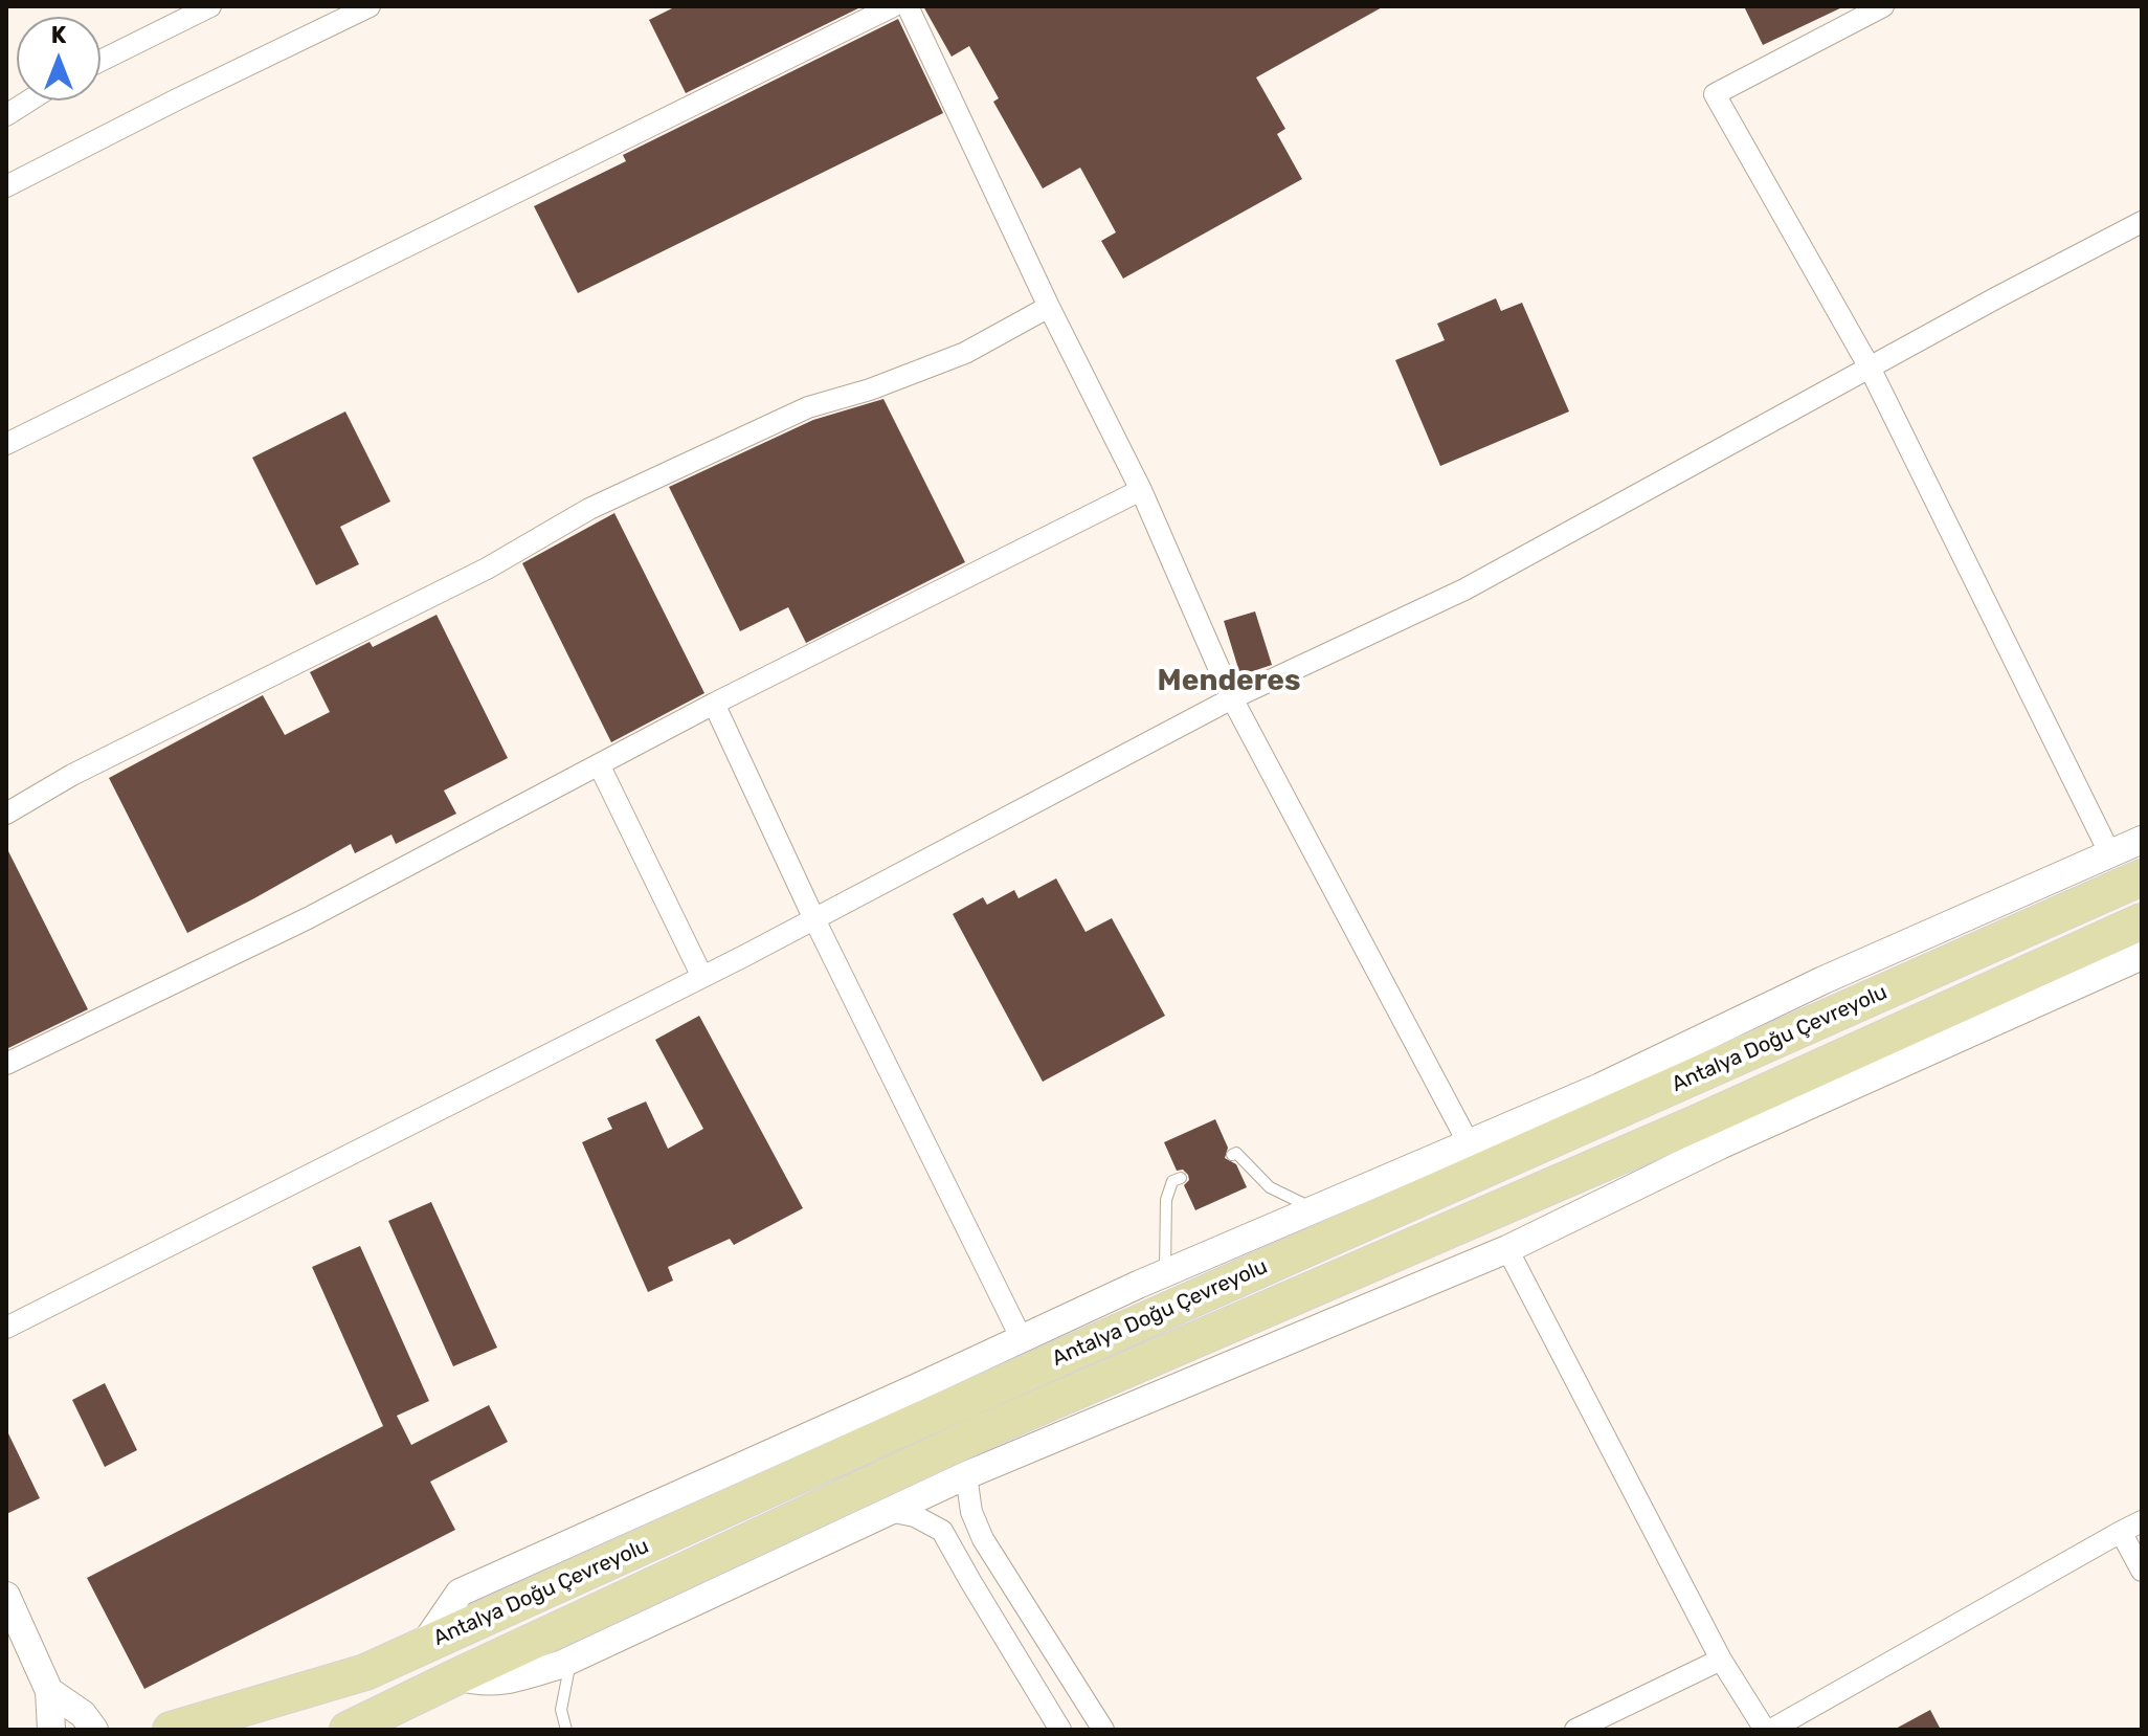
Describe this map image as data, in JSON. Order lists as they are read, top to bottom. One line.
{"streets":{"main road":["Antalya Doğu Çevreyolu"]},"districts":["Menderes"],"north":"top"}
